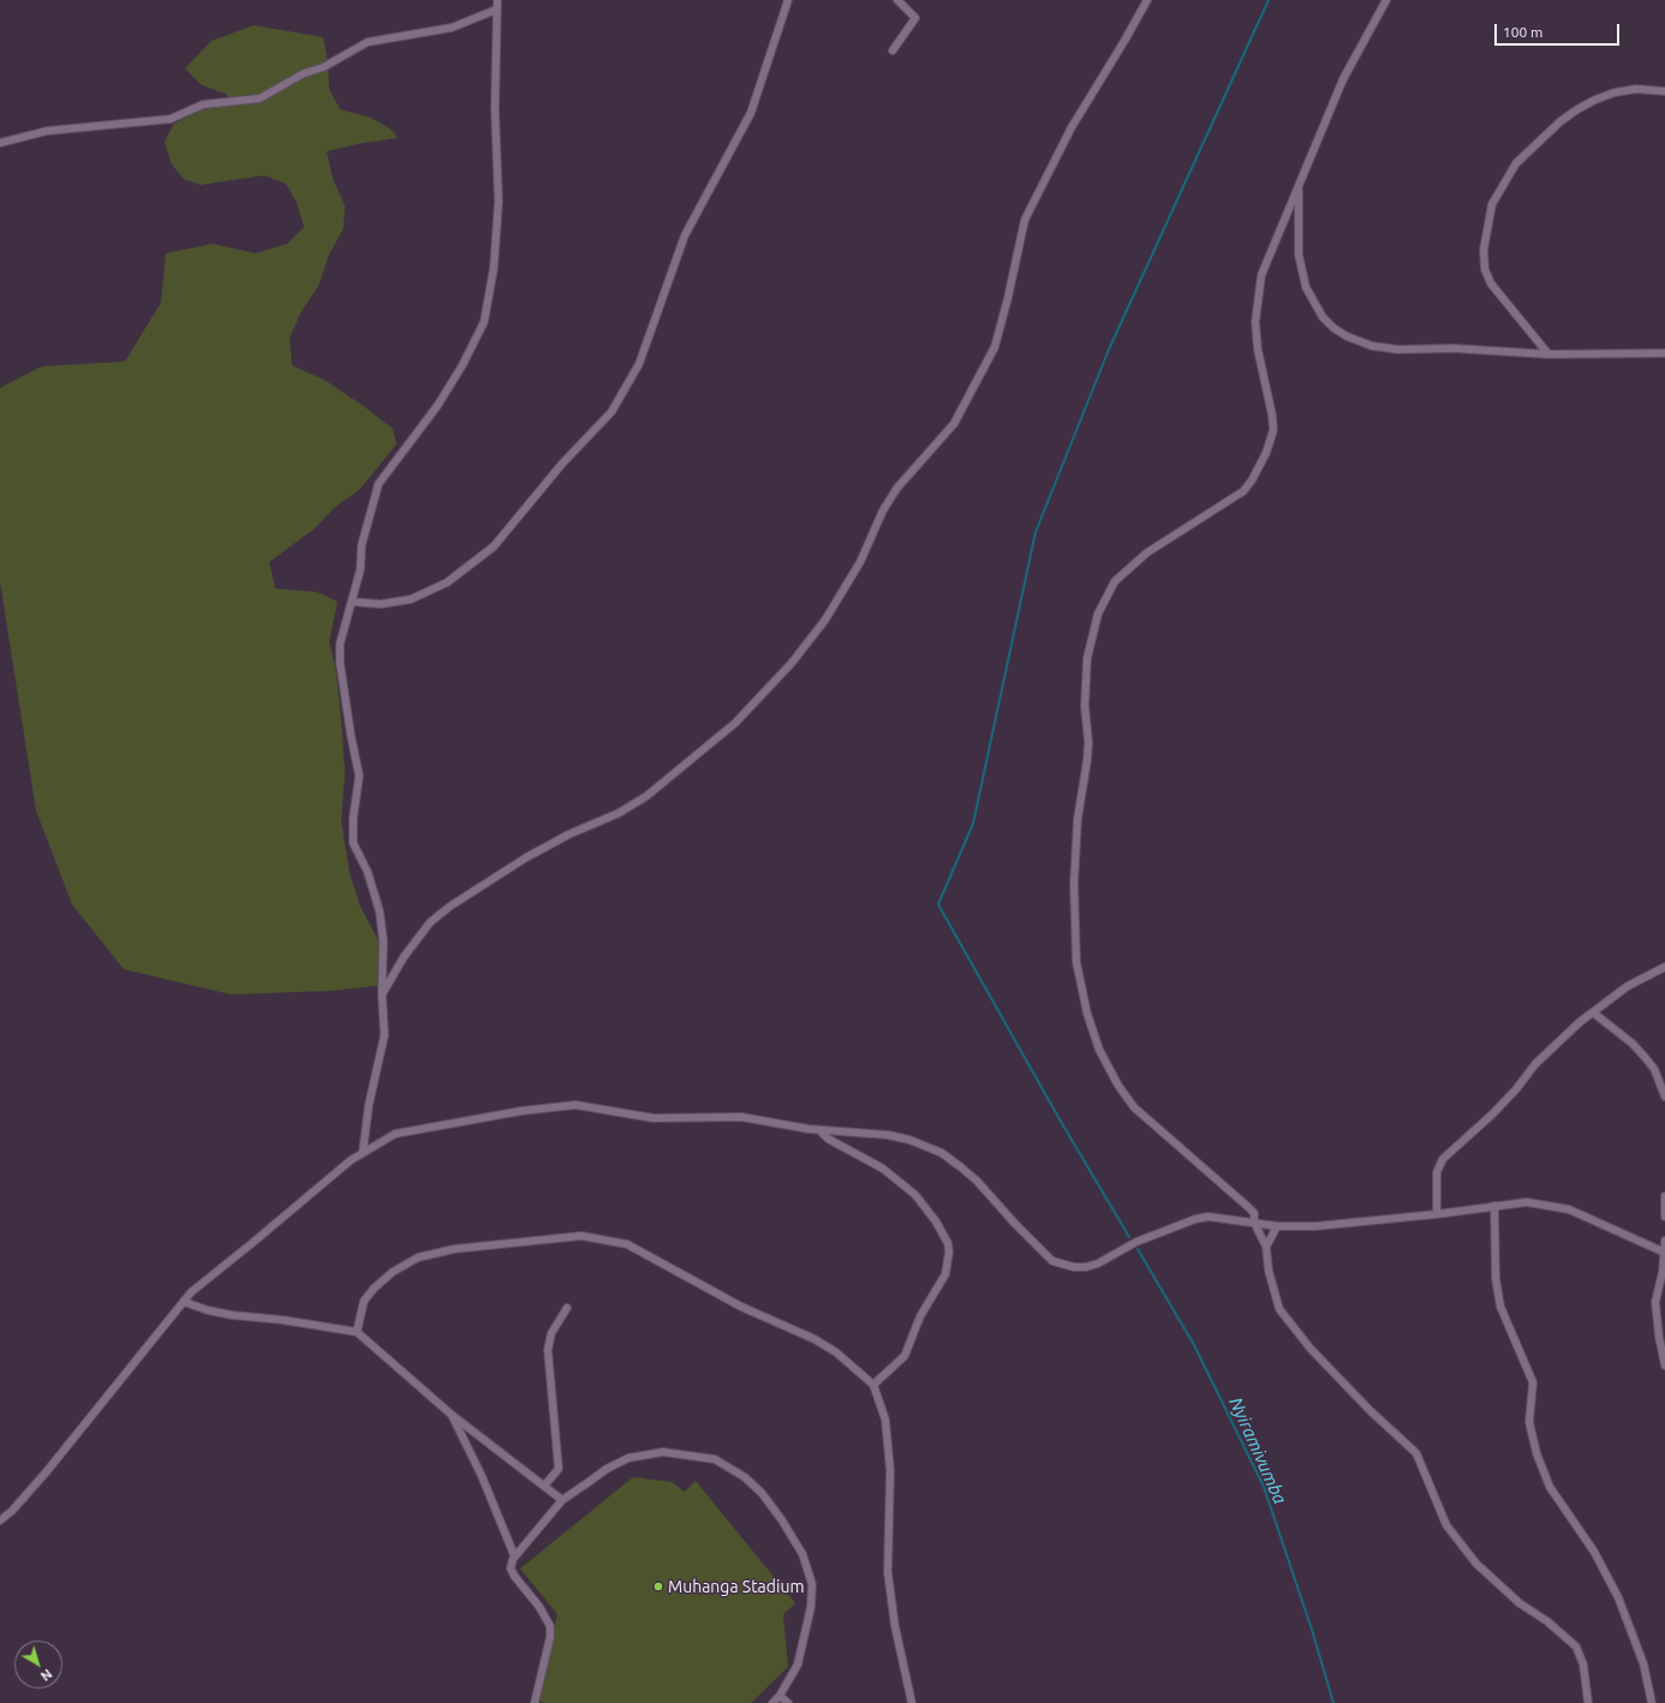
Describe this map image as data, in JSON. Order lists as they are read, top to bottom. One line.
{"water":["Nyiramivumba"],"places":["Muhanga Stadium"],"scale_bar":"100 m","north":"bottom right"}
